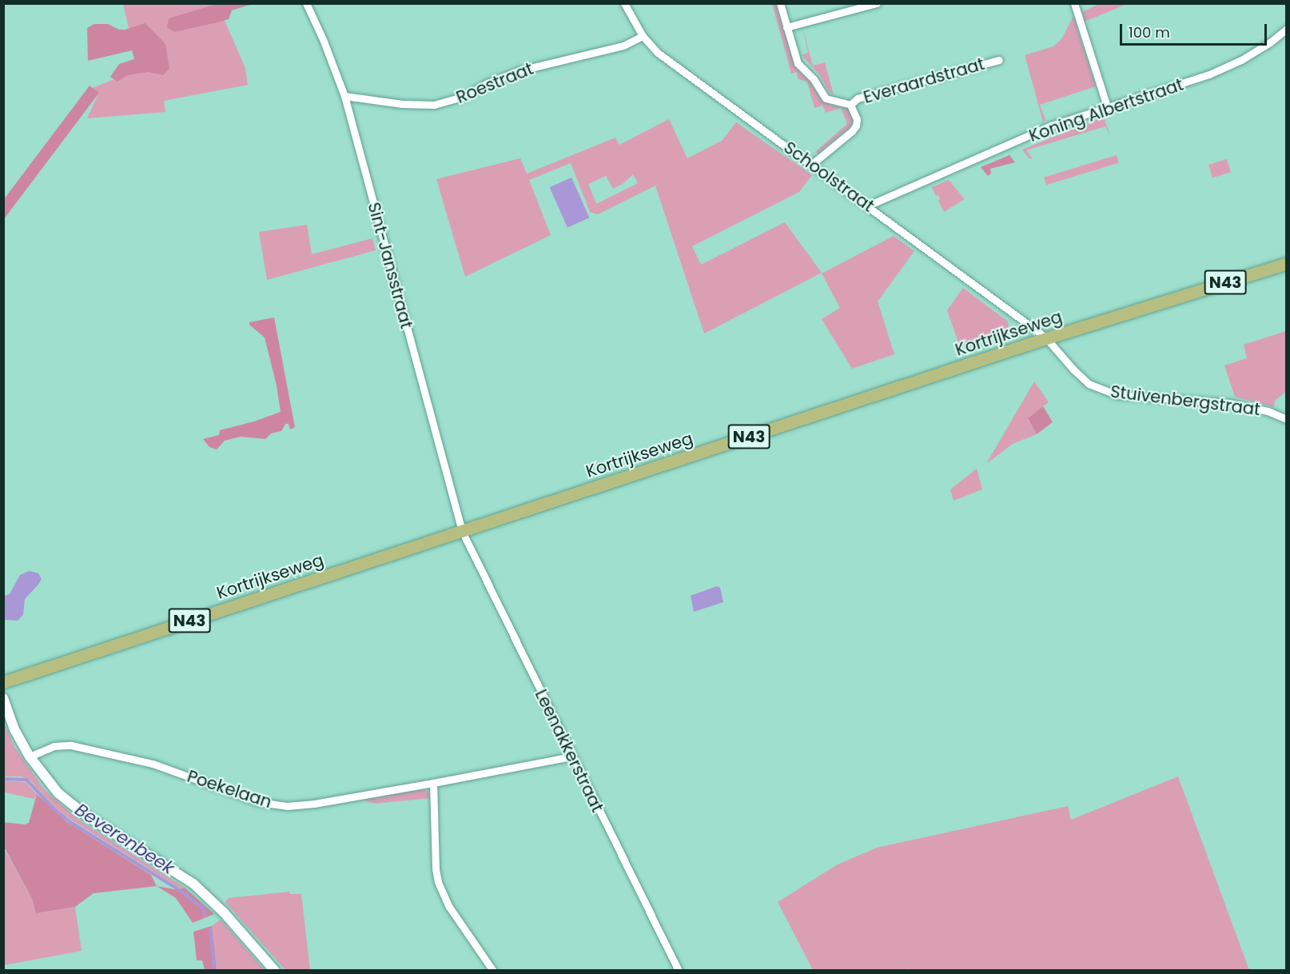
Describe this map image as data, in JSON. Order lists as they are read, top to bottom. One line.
{"streets":{"main road":["N43","Kortrijkseweg"],"street":["Everaardstraat","Roestraat","Koning Albertstraat","Schoolstraat","Sint-Jansstraat","Stuivenbergstraat","Leenakkerstraat","Poekelaan"]},"crossings":[["Roestraat","Schoolstraat"],["Roestraat","Sint-Jansstraat"],["Koning Albertstraat","Schoolstraat"],["Schoolstraat","Kortrijkseweg"],["Schoolstraat","Stuivenbergstraat"],["Sint-Jansstraat","Kortrijkseweg"],["Sint-Jansstraat","Leenakkerstraat"],["Kortrijkseweg","Stuivenbergstraat"],["Kortrijkseweg","Leenakkerstraat"],["Leenakkerstraat","Poekelaan"]],"water":["Beverenbeek"],"scale_bar":"100 m"}
